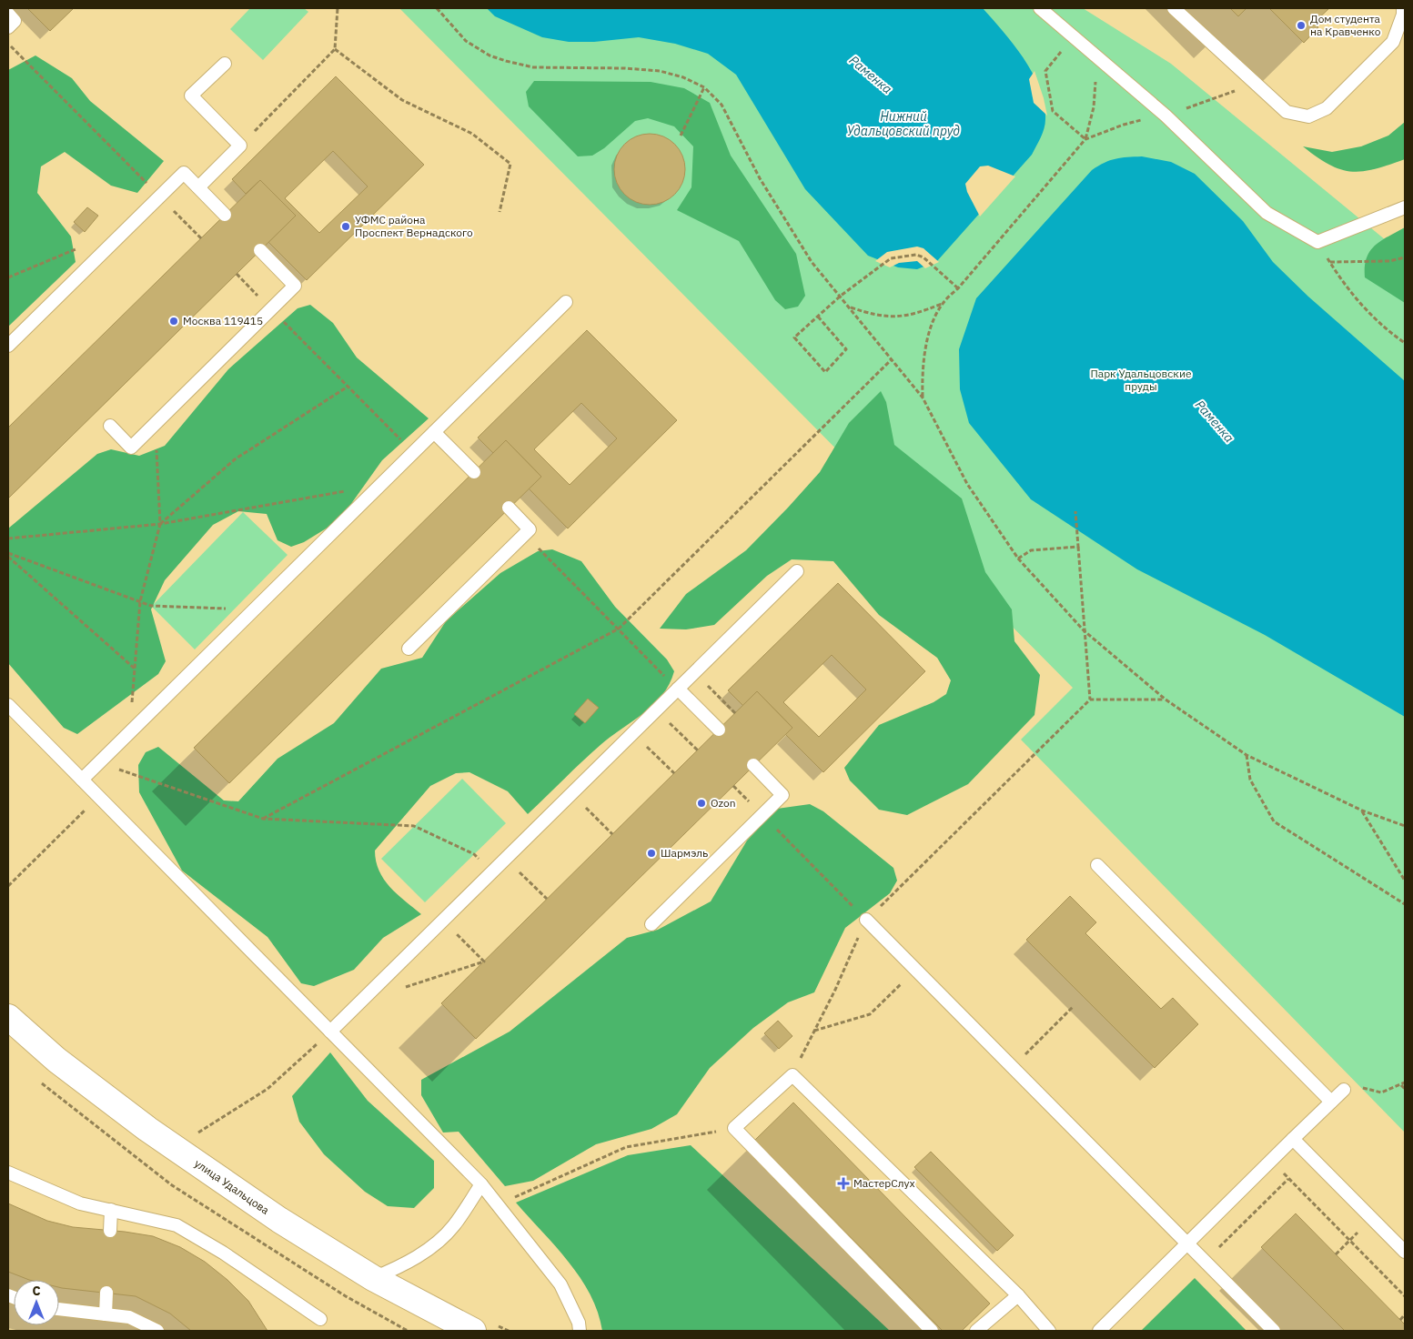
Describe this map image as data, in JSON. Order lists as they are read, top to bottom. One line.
{"streets":{"street":["улица Удальцова"]},"water":["Раменка","Нижний Удальцовский пруд"],"parks":["Парк Удальцовские пруды"],"places":{"other":["Дом студента на Кравченко","УФМС района Проспект Вернадского","Москва 119415","Ozon","Шармэль"],"health":["МастерСлух"]},"north":"top"}
